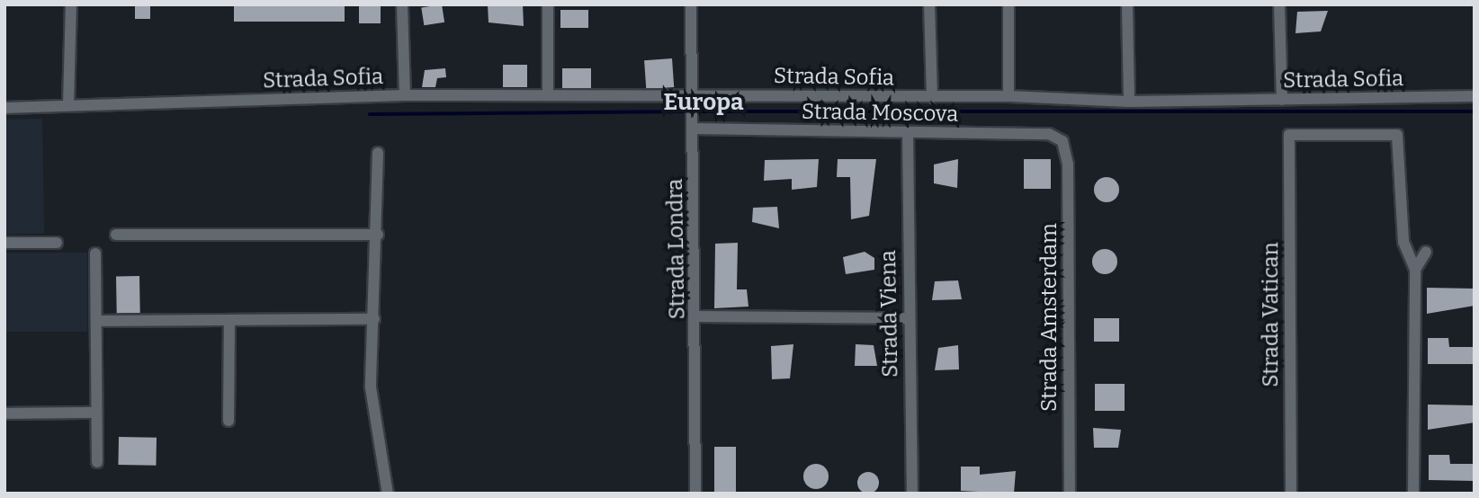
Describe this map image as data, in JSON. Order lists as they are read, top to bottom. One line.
{"streets":{"street":["Strada Sofia","Strada Moscova","Strada Londra","Strada Viena","Strada Vatican","Strada Amsterdam"]},"crossings":[["Strada Sofia","Strada Londra"],["Strada Moscova","Strada Londra"],["Strada Moscova","Strada Viena"],["Strada Moscova","Strada Amsterdam"]],"districts":["Europa"]}
